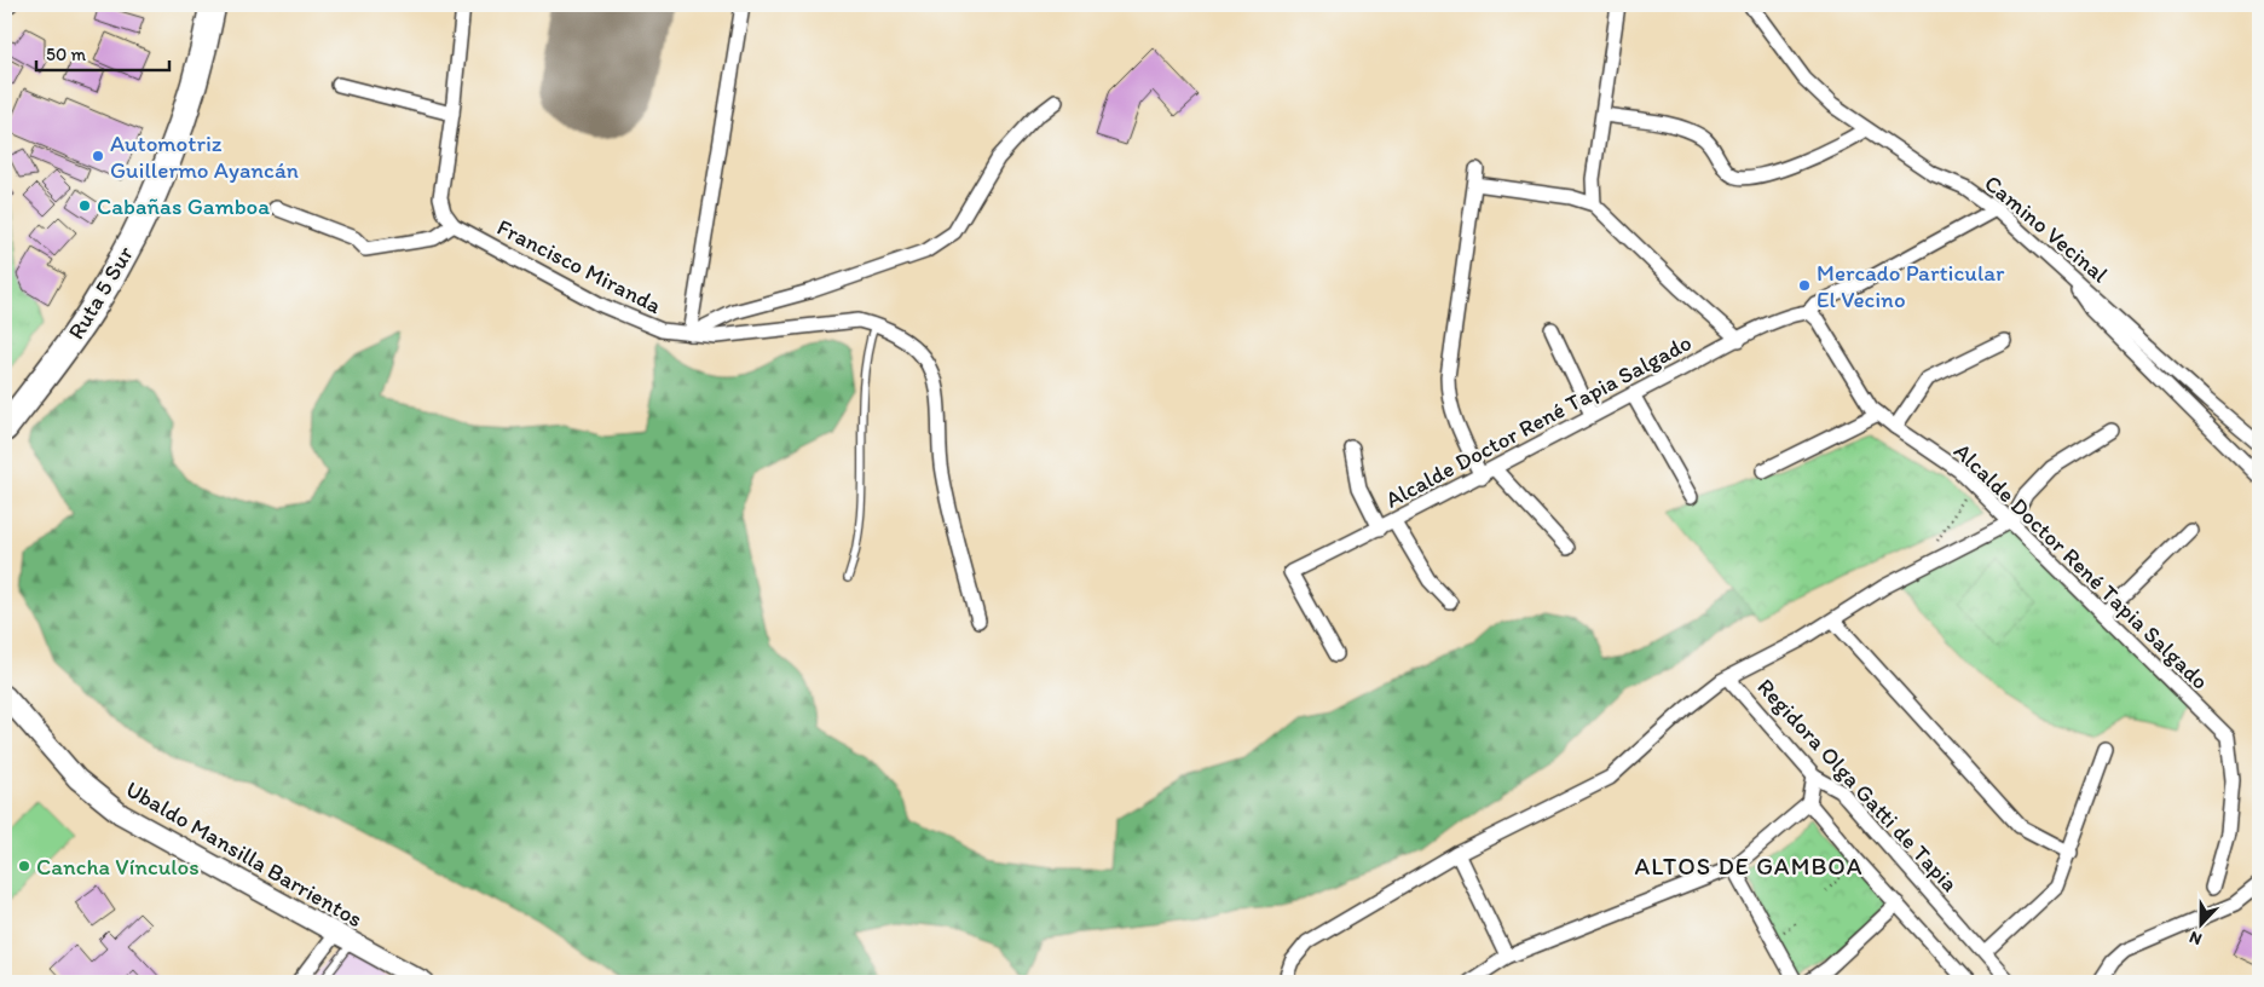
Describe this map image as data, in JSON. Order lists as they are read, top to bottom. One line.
{"streets":{"highway":["Ruta 5 Sur"],"main road":["Ubaldo Mansilla Barrientos"],"street":["Camino Vecinal","Francisco Miranda","Alcalde Doctor René Tapia Salgado","Regidora Olga Gatti de Tapia"]},"crossings":[["Camino Vecinal","Alcalde Doctor René Tapia Salgado"]],"districts":["ALTOS DE GAMBOA"],"places":["Automotriz Guillermo Ayancán","Cabañas Gamboa","Mercado Particular El Vecino","Cancha Vínculos"],"scale_bar":"50 m","north":"bottom"}
